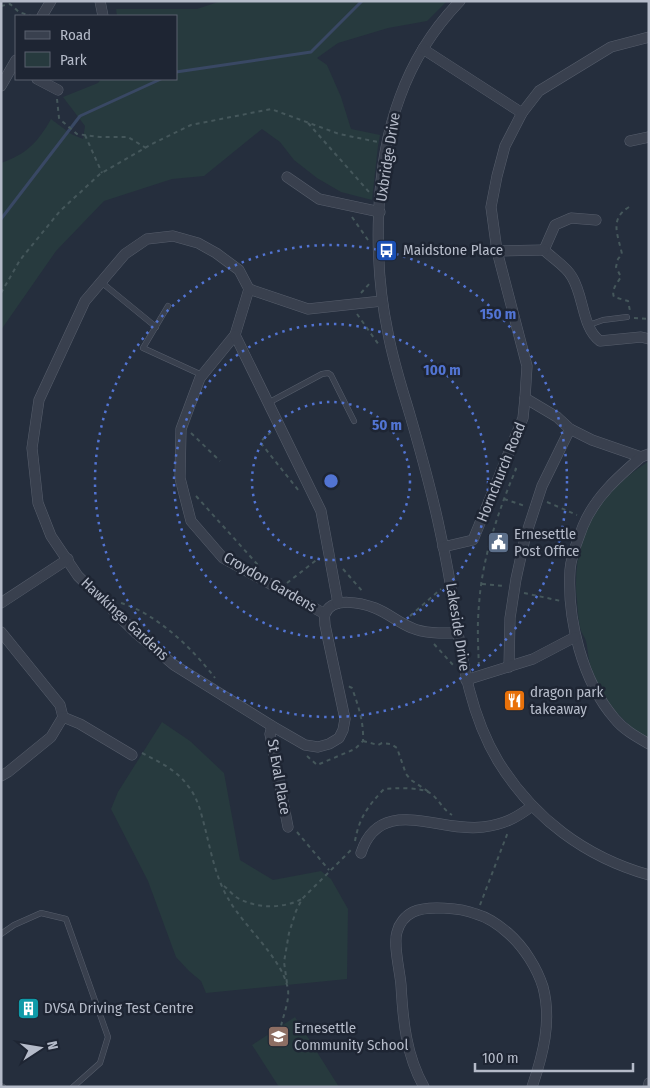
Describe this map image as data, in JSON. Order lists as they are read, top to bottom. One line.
{"streets":{"street":["Uxbridge Drive","Hornchurch Road","Croydon Gardens","Hawkinge Gardens","Lakeside Drive","St Eval Place"]},"crossings":[["Uxbridge Drive","Lakeside Drive"],["Hornchurch Road","Lakeside Drive"],["Croydon Gardens","Hawkinge Gardens"],["Hawkinge Gardens","St Eval Place"]],"places":{"bus stop":["Maidstone Place"],"public building":["Ernesettle Post Office"],"restaurant":["dragon park takeaway"],"building":["DVSA Driving Test Centre"],"school or university":["Ernesettle Community School"]},"legend":["Road","Park"],"scale_bar":"100 m","north":"right","rings":["150 m","100 m","50 m"]}
